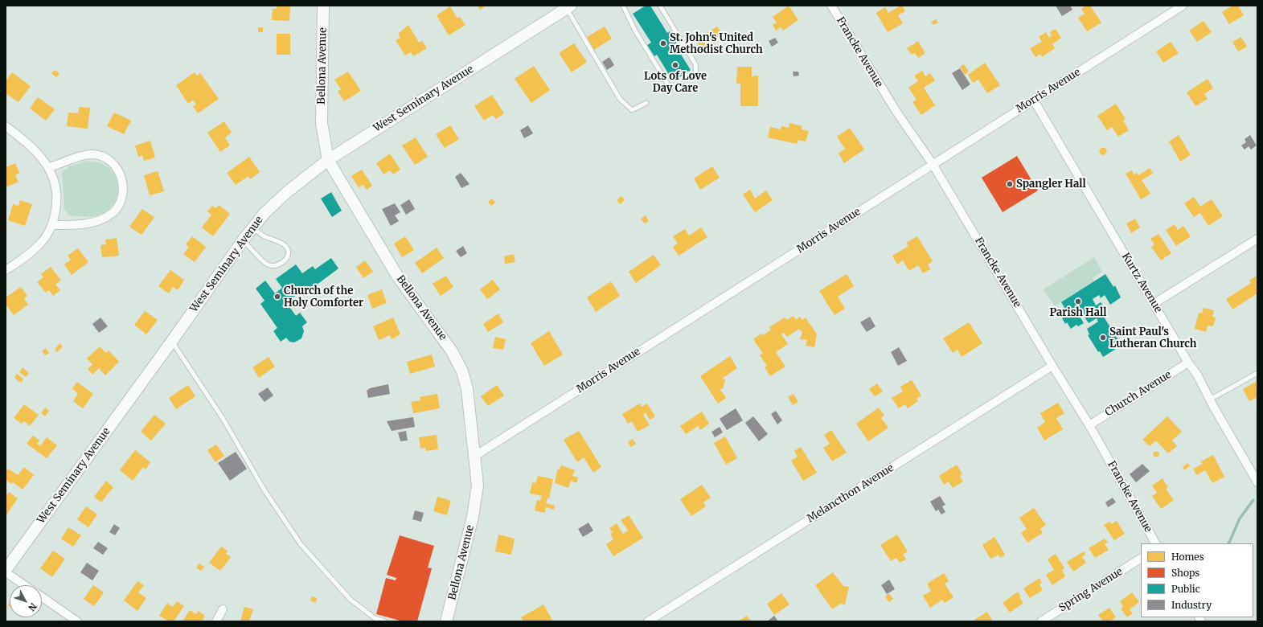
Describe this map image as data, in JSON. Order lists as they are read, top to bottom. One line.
{"streets":{"main road":["Bellona Avenue","West Seminary Avenue"],"street":["Francke Avenue","Morris Avenue","Kurtz Avenue","Church Avenue","Melancthon Avenue","Spring Avenue"]},"crossings":[["Francke Avenue","Morris Avenue"],["Francke Avenue","Church Avenue"],["Francke Avenue","Melancthon Avenue"],["Bellona Avenue","Morris Avenue"],["Bellona Avenue","West Seminary Avenue"],["Morris Avenue","Kurtz Avenue"],["Kurtz Avenue","Church Avenue"]],"places":["St. John's United Methodist Church","Lots of Love Day Care","Spangler Hall","Church of the Holy Comforter","Parish Hall","Saint Paul's Lutheran Church"],"legend":["Homes","Shops","Public","Industry"],"north":"bottom right"}
